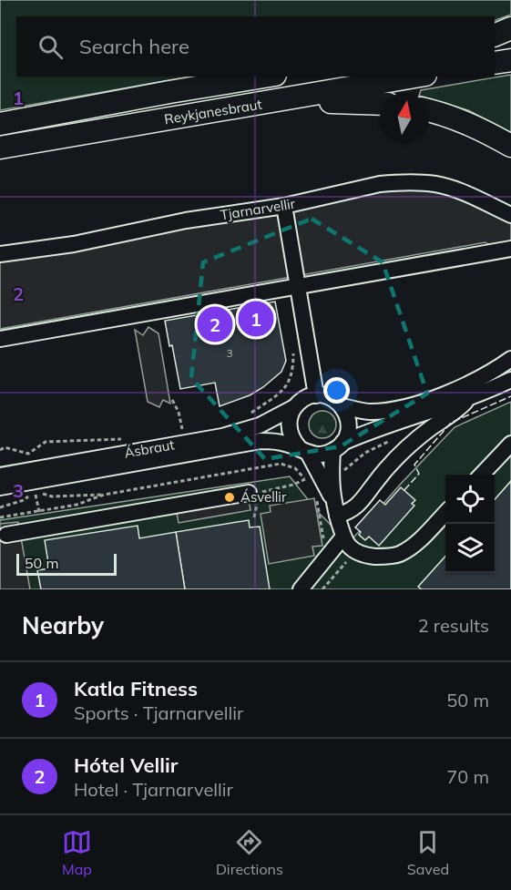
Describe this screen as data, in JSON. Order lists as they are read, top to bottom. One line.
{"streets":{"highway":["Reykjanesbraut"],"street":["Tjarnarvellir","Ásbraut"]},"places":["Ásvellir"],"house_numbers":["3"],"scale_bar":"50 m","north":"top","page":{"search":"Search here","pins":["1","2"],"scale":"50 m","heading":["Nearby","2 results"],"list":[{"mark":"1","name":"Katla Fitness","note":"Sports · Tjarnarvellir","value":"50 m"},{"mark":"2","name":"Hótel Vellir","note":"Hotel · Tjarnarvellir","value":"70 m"}],"nav":["Map","Directions","Saved"]},"grid":{"rows":["1","2","3"]}}
